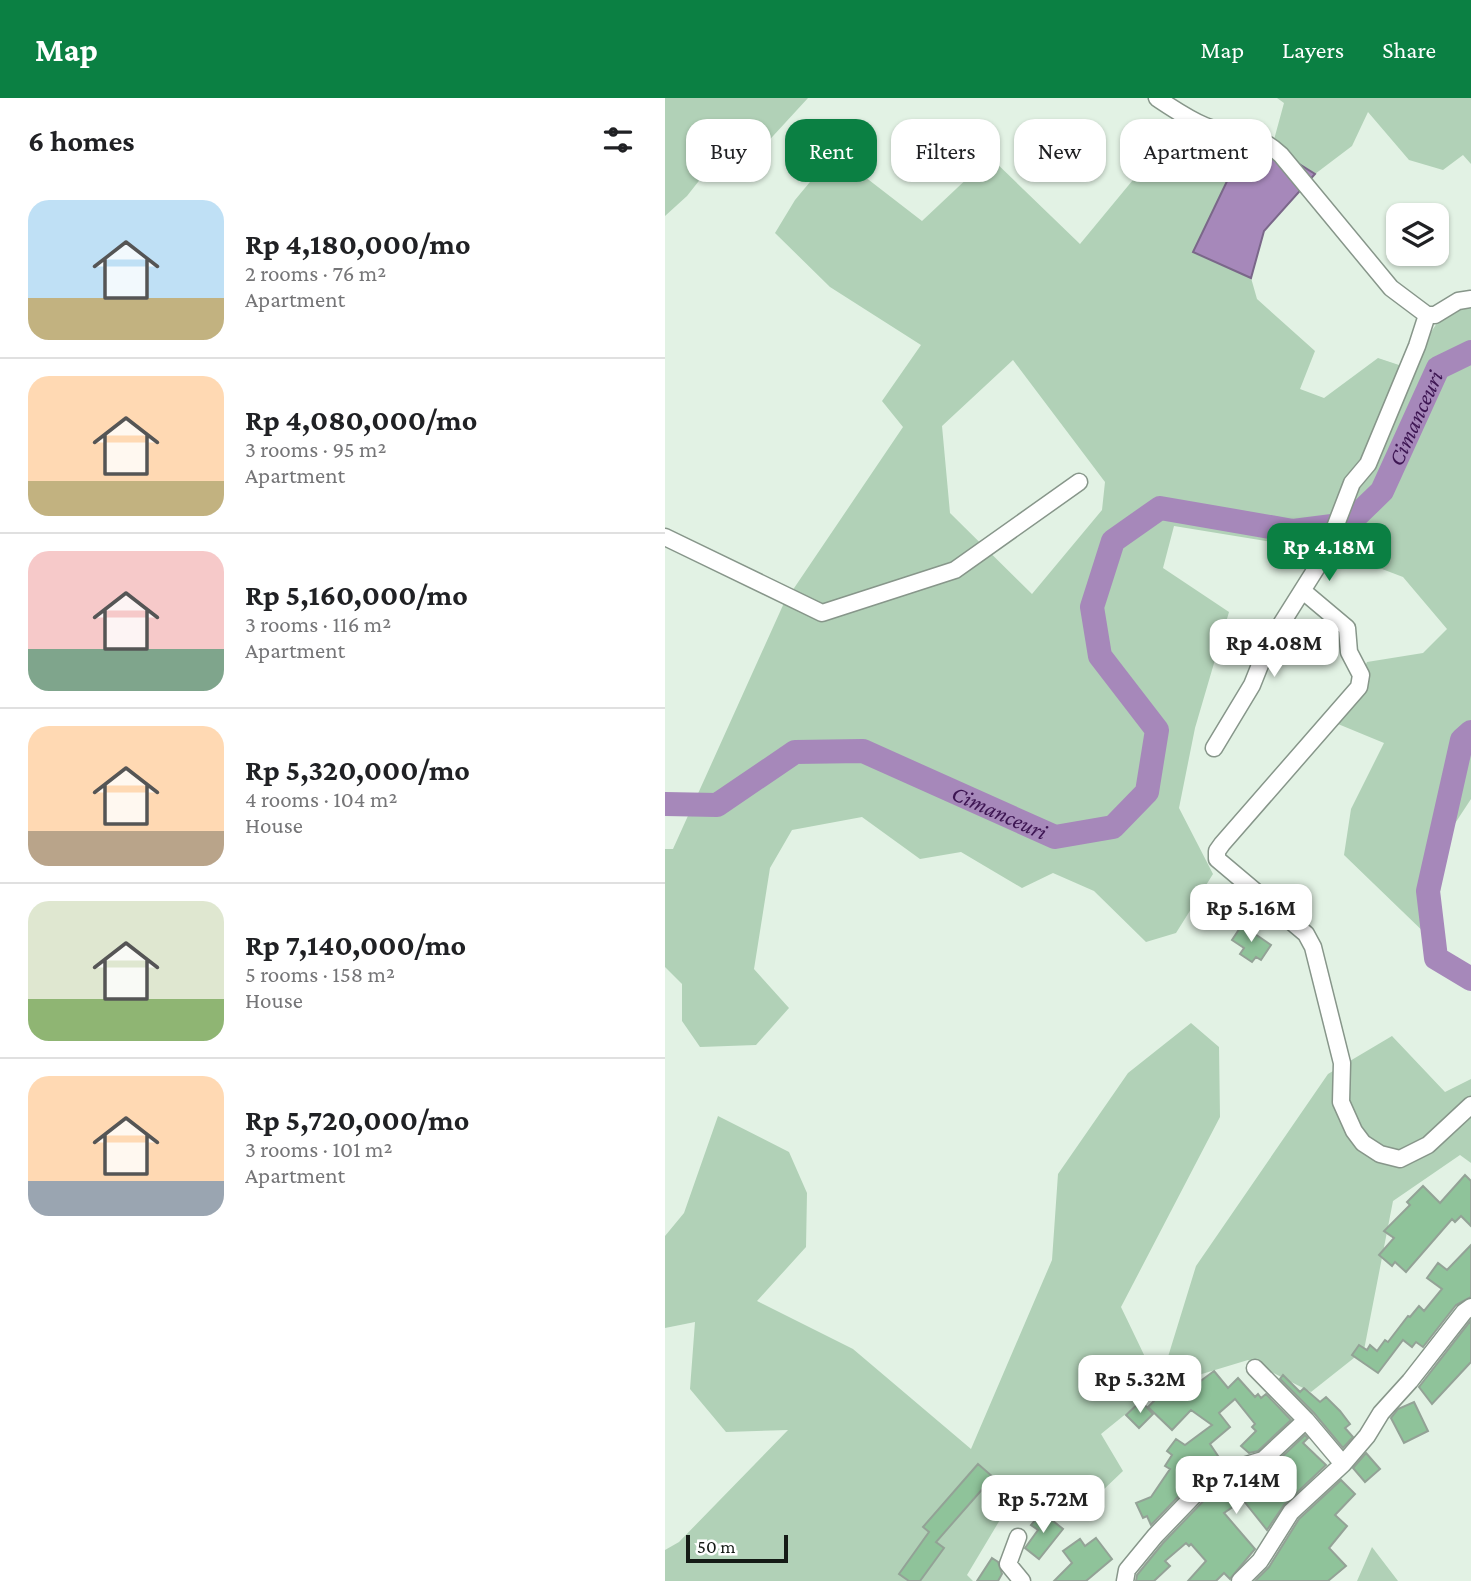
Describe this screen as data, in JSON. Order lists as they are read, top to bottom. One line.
{"water":["Cimanceuri"],"scale_bar":"50 m","page":{"header":"Map","nav":["Map","Layers","Share"],"heading":"6 homes","chip":["Buy","Rent","Filters","New","Apartment"],"list":[{"name":"Rp 4,180,000/mo","note":"2 rooms · 76 m² · Apartment"},{"name":"Rp 4,080,000/mo","note":"3 rooms · 95 m² · Apartment"},{"name":"Rp 5,160,000/mo","note":"3 rooms · 116 m² · Apartment"},{"name":"Rp 5,320,000/mo","note":"4 rooms · 104 m² · House"},{"name":"Rp 7,140,000/mo","note":"5 rooms · 158 m² · House"},{"name":"Rp 5,720,000/mo","note":"3 rooms · 101 m² · Apartment"}],"price":["Rp 4.18M","Rp 4.08M","Rp 5.16M","Rp 5.32M","Rp 7.14M","Rp 5.72M"],"scale":"50 m"}}
